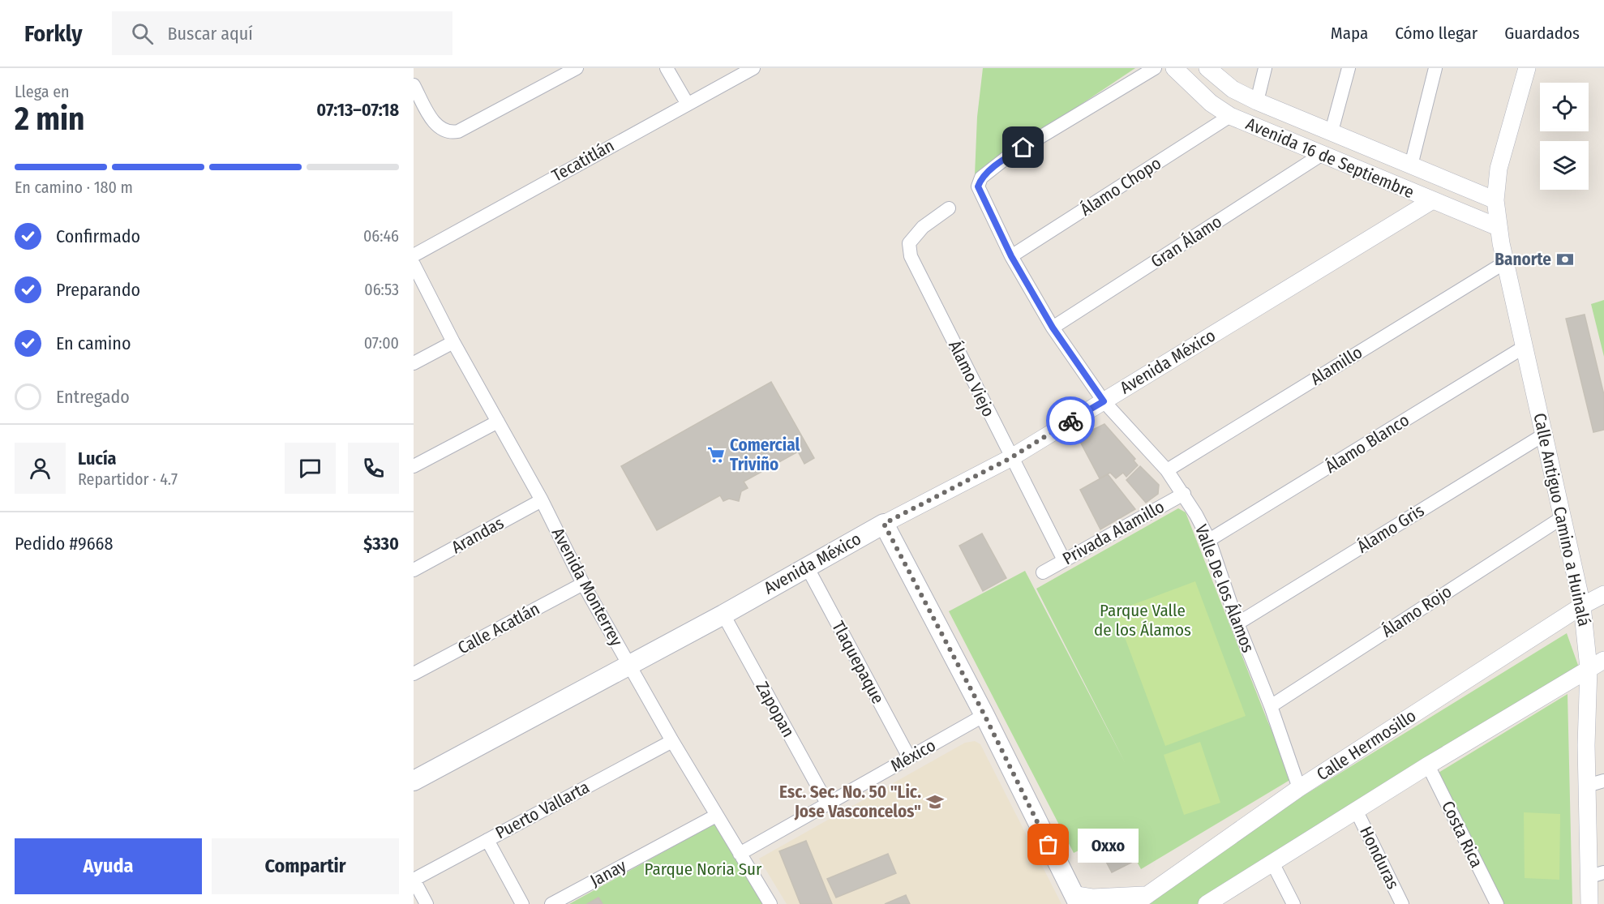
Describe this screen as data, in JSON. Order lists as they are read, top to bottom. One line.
{"streets":{"main road":["Avenida México"],"street":["Avenida 16 de Septiembre","Tecatitlán","Álamo Chopo","Gran Álamo","Alamillo","Álamo Viejo","Álamo Blanco","Calle Antiguo Camino a Huinalá","Álamo Gris","Privada Alamillo","Arandas","Avenida Monterrey","Valle De los Álamos","Álamo Rojo","Calle Acatlán","Tlaquepaque","Zapopan","Calle Hermosillo","México","Puerto Vallarta","Costa Rica","Honduras","Janay"]},"crossings":[["Avenida 16 de Septiembre","Álamo Chopo"],["Avenida 16 de Septiembre","Gran Álamo"],["Avenida 16 de Septiembre","Avenida México"],["Avenida 16 de Septiembre","Calle Antiguo Camino a Huinalá"],["Álamo Chopo","Valle De los Álamos"],["Gran Álamo","Valle De los Álamos"],["Avenida México","Álamo Viejo"],["Avenida México","Avenida Monterrey"],["Avenida México","Valle De los Álamos"],["Avenida México","Tlaquepaque"],["Avenida México","Zapopan"],["Alamillo","Calle Antiguo Camino a Huinalá"],["Alamillo","Valle De los Álamos"],["Álamo Viejo","Privada Alamillo"],["Álamo Blanco","Calle Antiguo Camino a Huinalá"],["Álamo Blanco","Valle De los Álamos"],["Calle Antiguo Camino a Huinalá","Álamo Gris"],["Calle Antiguo Camino a Huinalá","Álamo Rojo"],["Calle Antiguo Camino a Huinalá","Calle Hermosillo"],["Álamo Gris","Valle De los Álamos"],["Privada Alamillo","Valle De los Álamos"],["Arandas","Avenida Monterrey"],["Avenida Monterrey","Calle Acatlán"],["Avenida Monterrey","México"],["Avenida Monterrey","Puerto Vallarta"],["Avenida Monterrey","Janay"],["Valle De los Álamos","Álamo Rojo"],["Valle De los Álamos","Calle Hermosillo"],["Tlaquepaque","México"],["Zapopan","México"]],"parks":["Parque Valle de los Álamos","Parque Noria Sur"],"places":{"bank":["Banorte"],"supermarket":["Comercial Triviño"],"school or university":["Esc. Sec. No. 50 \"Lic. Jose Vasconcelos\""],"other":["Oxxo"]},"page":{"header":"Forkly","search":"Buscar aquí","nav":["Mapa","Cómo llegar","Guardados"],"heading":["2 min","Llega en","07:13–07:18"],"panel":["Lucía","Repartidor · 4.7","Pedido #9668","$330"],"bar":"En camino · 180 m","list":[["Confirmado","06:46"],["Preparando","06:53"],["En camino","07:00"],"Entregado"],"buttons":["Ayuda","Compartir"],"bubble":"Oxxo"}}
